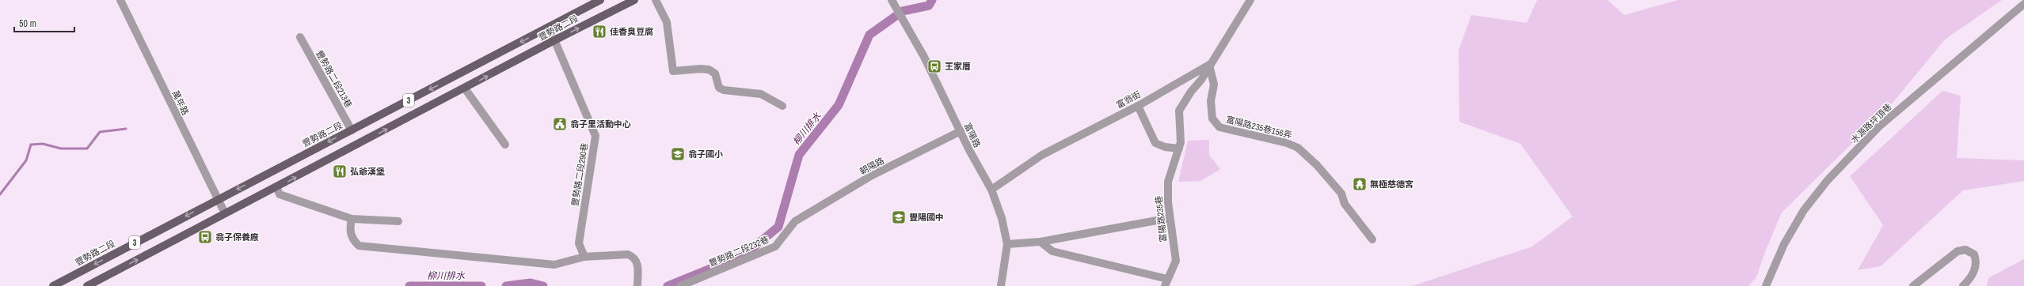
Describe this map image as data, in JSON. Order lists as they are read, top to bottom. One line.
{"streets":{"main road":["豐勢路二段","3"],"street":["豐勢路二段213巷","富翁街","萬年路","水源路坪頂巷","富陽路235巷156弄","富陽路","朝陽路","豐勢路二段290巷","富陽路235巷","豐勢路二段232巷"]},"crossings":[["豐勢路二段","豐勢路二段213巷"],["豐勢路二段","萬年路"],["豐勢路二段","豐勢路二段290巷"],["富翁街","富陽路235巷156弄"],["富翁街","富陽路"],["富翁街","富陽路235巷"],["富陽路235巷156弄","富陽路235巷"],["富陽路","朝陽路"],["朝陽路","豐勢路二段232巷"]],"water":["柳川排水"],"places":{"restaurant":["佳香臭豆腐","弘爺漢堡"],"bus stop":["王家厝","翁子保養廠"],"public building":["翁子里活動中心"],"school or university":["翁子國小","豐陽國中"],"temple":["無極慈德宮"]},"scale_bar":"50 m"}
